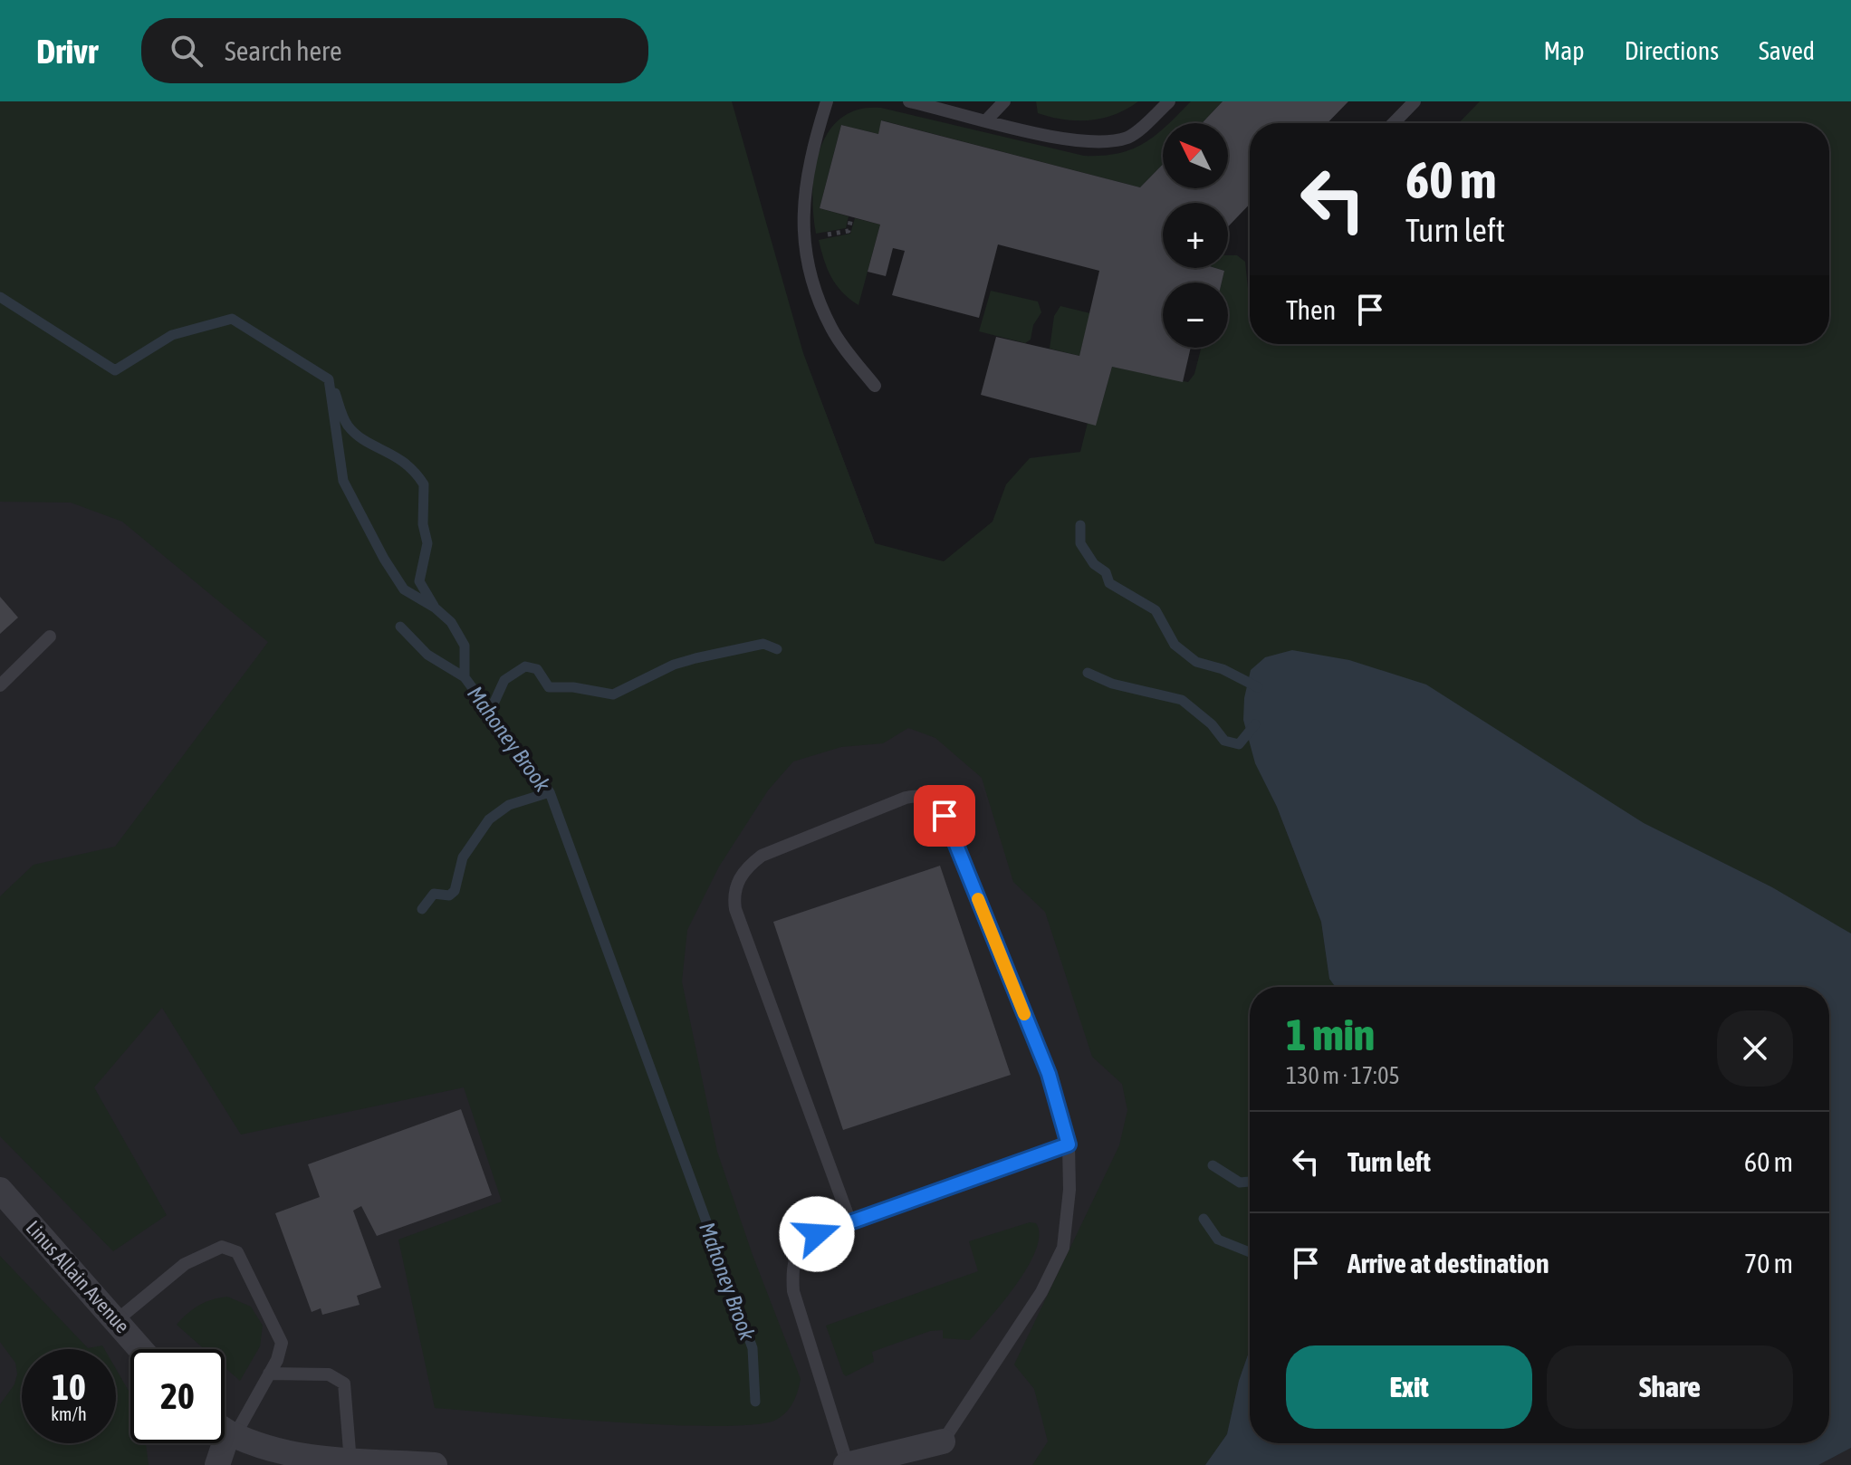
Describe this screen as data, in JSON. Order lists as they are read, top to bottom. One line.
{"streets":{"street":["Linus Allain Avenue"]},"water":["Mahoney Brook"],"north":"top left","page":{"header":"Drivr","search":"Search here","nav":["Map","Directions","Saved"],"map_buttons":["+","−"],"turn":["60 m","Turn left"],"then":"Then","heading":["1 min","130 m · 17:05"],"list":[{"name":"Turn left","value":"60 m"},{"name":"Arrive at destination","value":"70 m"}],"buttons":["Exit","Share"],"speed":"10 km/h","limit":"20"}}
